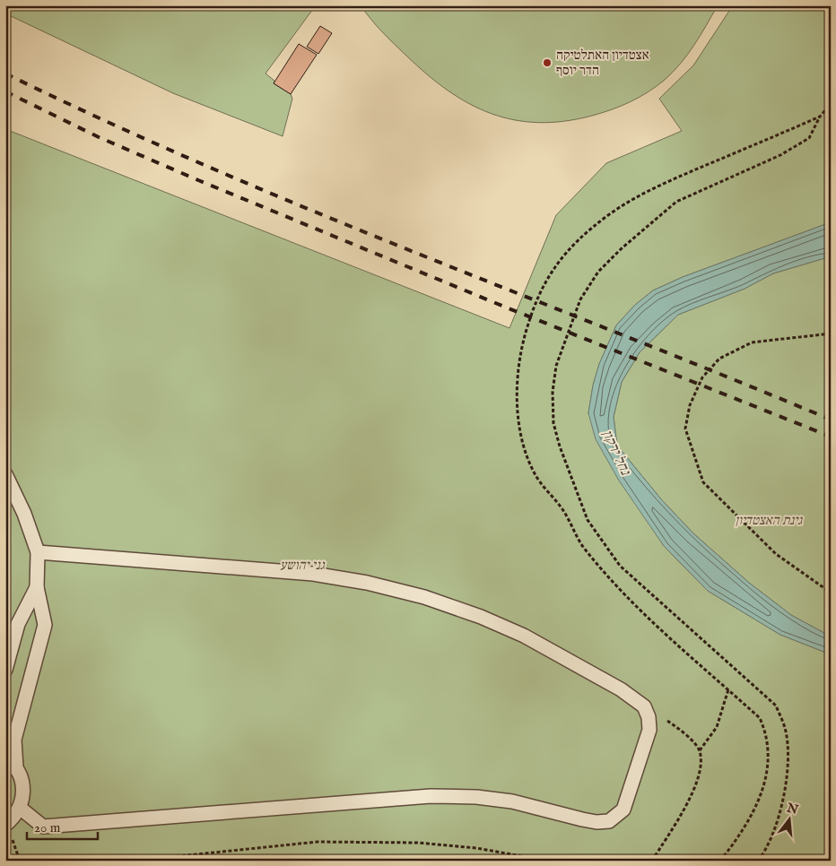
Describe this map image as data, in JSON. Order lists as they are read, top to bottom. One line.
{"water":["נחל ירקון"],"parks":["גינת האצטדיון","גני יהושע"],"places":["אצטדיון האתלטיקה הדר יוסף"],"scale_bar":"20 m","north":"top"}
